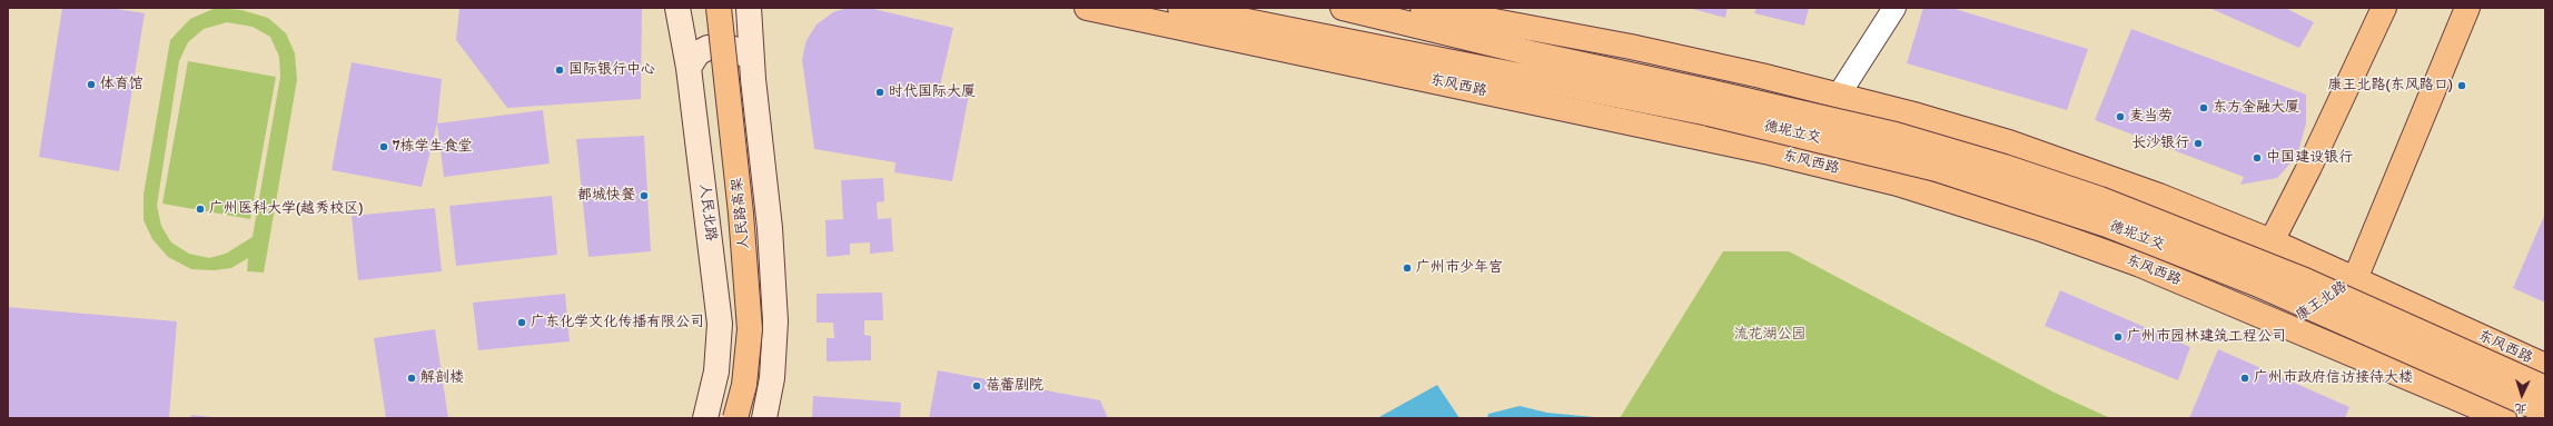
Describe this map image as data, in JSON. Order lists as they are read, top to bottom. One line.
{"streets":{"main road":["东风西路","德坭立交","人民北路","人民路高架","康王北路"]},"crossings":[["东风西路","德坭立交"],["东风西路","康王北路"]],"parks":["流花湖公园"],"places":["国际银行中心","体育馆","康王北路(东风路口)","时代国际大厦","东方金融大厦","麦当劳","长沙银行","7栋学生食堂","中国建设银行","都城快餐","广州医科大学(越秀校区)","广州市少年宫","广东化学文化传播有限公司","广州市园林建筑工程公司","解剖楼","广州市政府信访接待大楼","蓓蕾剧院"],"north":"bottom"}
